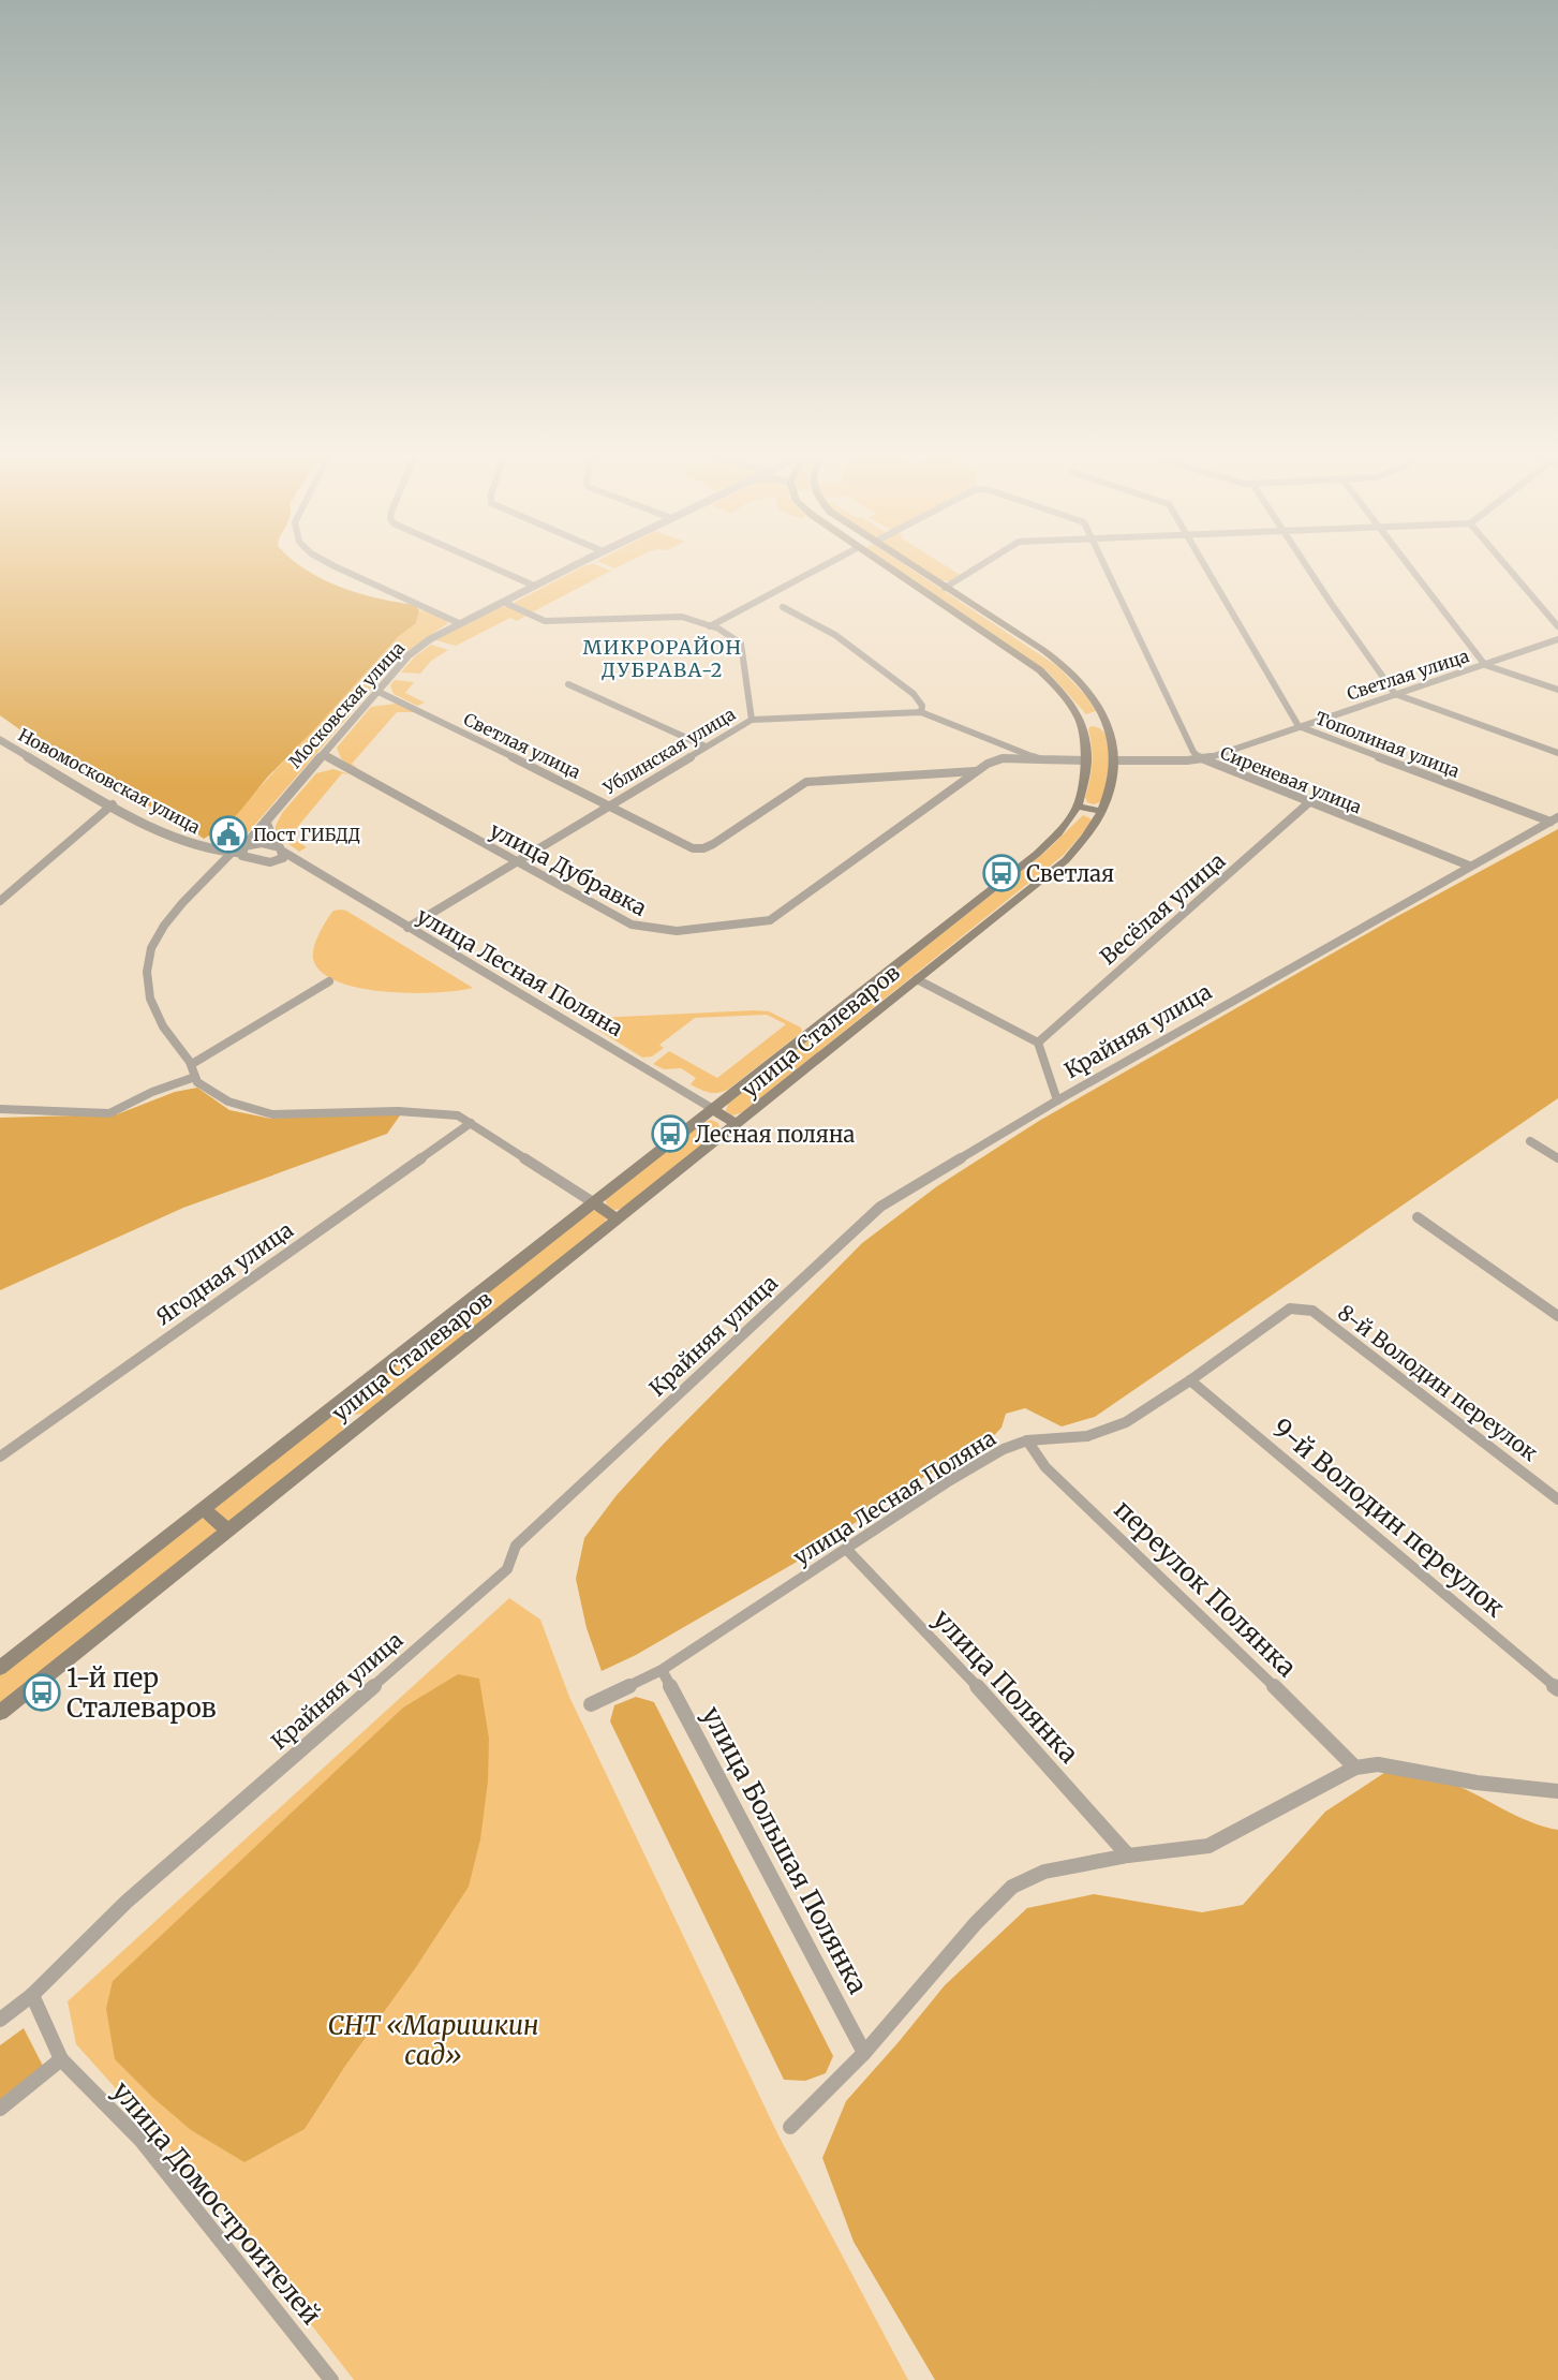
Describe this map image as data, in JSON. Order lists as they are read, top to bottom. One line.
{"streets":{"main road":["улица Сталеваров"],"street":["Светлая улица","Московская улица","Тополиная улица","Ублинская улица","Сиреневая улица","Новомосковская улица","улица Дубравка","Весёлая улица","улица Лесная Поляна","Крайняя улица","Ягодная улица","8-й Володин переулок","9-й Володин переулок","переулок Полянка","улица Полянка","улица Большая Полянка","улица Домостроителей"]},"crossings":[["Светлая улица","Московская улица"],["Светлая улица","Тополиная улица"],["Светлая улица","Ублинская улица"],["Светлая улица","Сиреневая улица"],["Светлая улица","улица Дубравка"],["Светлая улица","улица Сталеваров"],["Московская улица","Новомосковская улица"],["Московская улица","улица Дубравка"],["Московская улица","улица Лесная Поляна"],["Тополиная улица","Крайняя улица"],["Ублинская улица","улица Дубравка"],["Ублинская улица","улица Лесная Поляна"],["Ублинская улица","улица Сталеваров"],["Сиреневая улица","Весёлая улица"],["Сиреневая улица","Крайняя улица"],["Новомосковская улица","улица Лесная Поляна"],["улица Лесная Поляна","улица Сталеваров"],["улица Лесная Поляна","8-й Володин переулок"],["улица Лесная Поляна","9-й Володин переулок"],["улица Лесная Поляна","переулок Полянка"],["улица Лесная Поляна","улица Полянка"],["улица Лесная Поляна","улица Большая Полянка"],["Крайняя улица","улица Домостроителей"]],"districts":["МИКРОРАЙОН ДУБРАВА-2"],"parks":["СНТ «Маришкин сад»"],"places":{"public building":["Пост ГИБДД"],"bus stop":["Светлая","Лесная поляна","1-й пер Сталеваров"]}}
